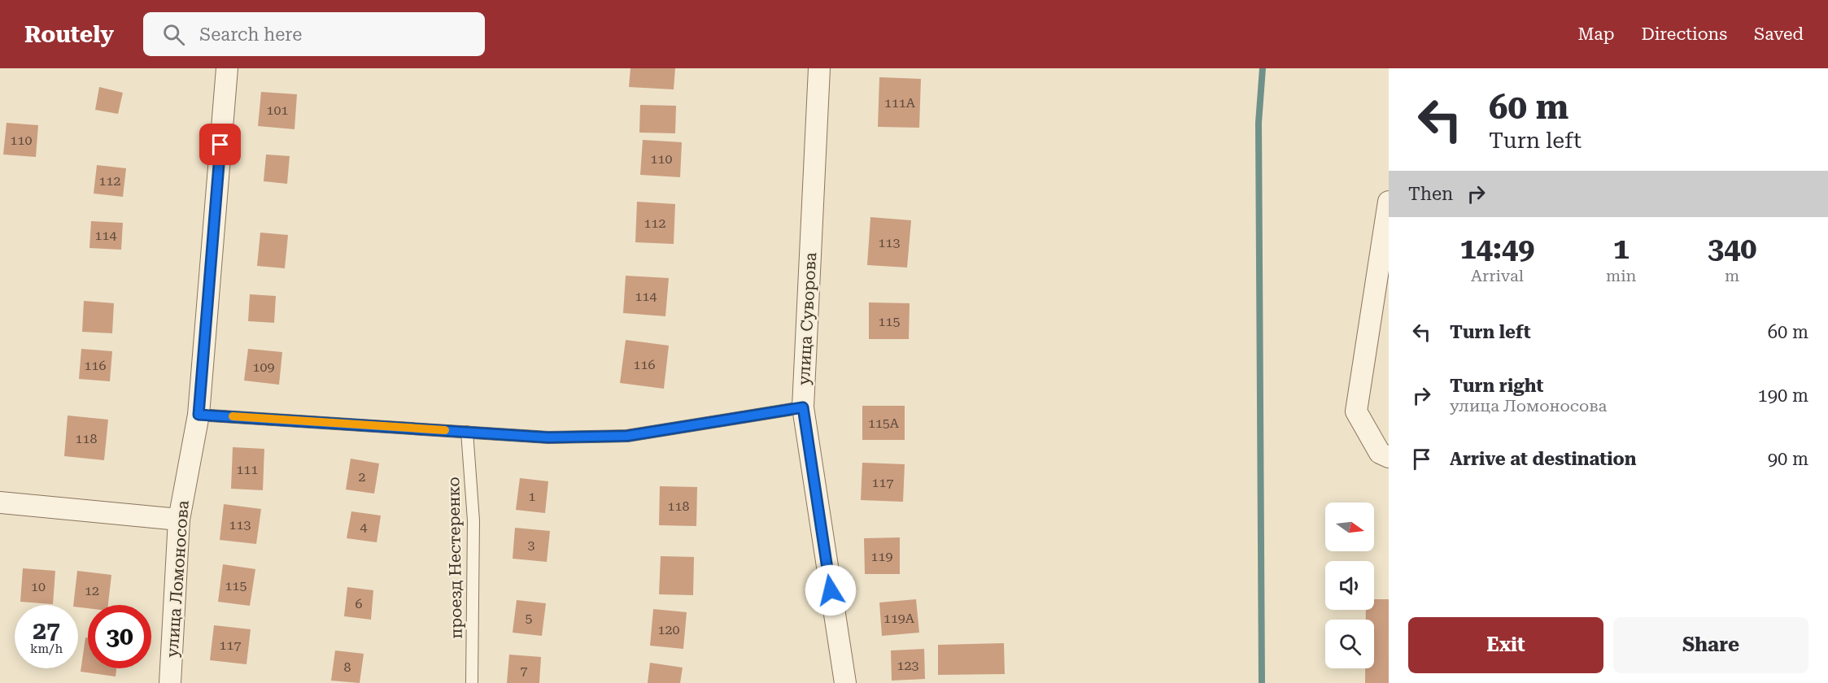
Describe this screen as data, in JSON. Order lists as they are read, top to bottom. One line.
{"streets":{"street":["улица Суворова","улица Ломоносова"],"lane":["проезд Нестеренко"]},"house_numbers":["111А","101","110","110","112","112","114","113","114","115","116","116","109","115А","118","111","2","117","1","118","113","4","3","119","115","10","12","6","5","119А","120","117","123","8","7"],"north":"right","page":{"header":"Routely","search":"Search here","nav":["Map","Directions","Saved"],"turn":["60 m","Turn left"],"then":"Then","eta":["14:49","Arrival","1","min","340","m"],"list":[{"name":"Turn left","value":"60 m"},{"name":"Turn right","note":"улица Ломоносова","value":"190 m"},{"name":"Arrive at destination","value":"90 m"}],"speed":"27 km/h","limit":"30","buttons":["Exit","Share"]}}
